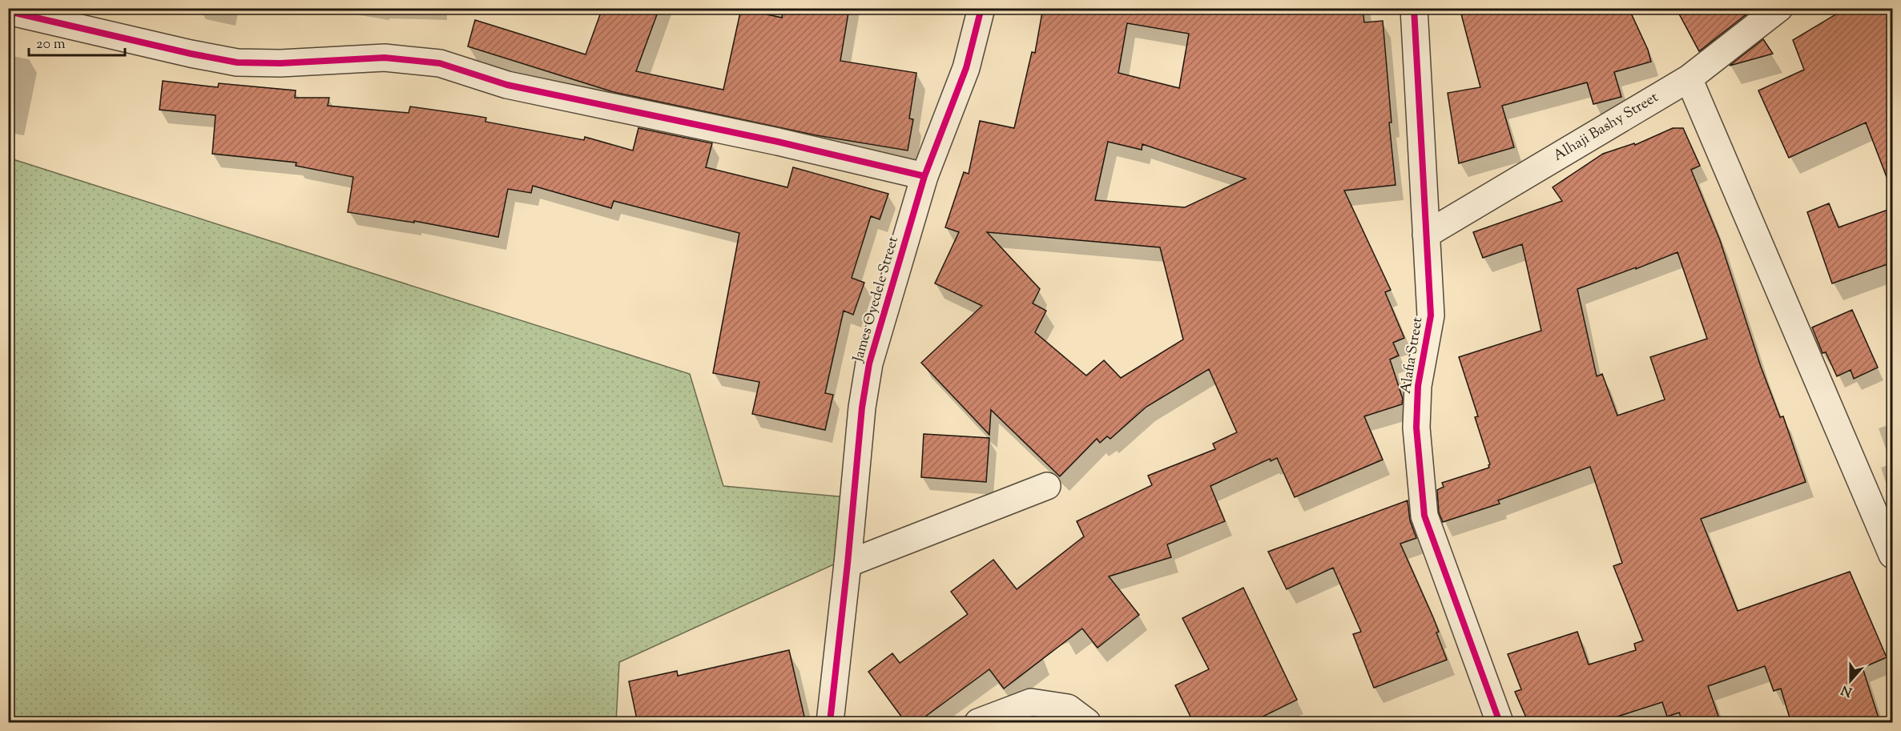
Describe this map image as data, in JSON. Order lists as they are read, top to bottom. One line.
{"streets":{"street":["Alhaji Bashy Street","James Oyedele Street","Alafia Street"]},"crossings":[["Alhaji Bashy Street","Alafia Street"]],"scale_bar":"20 m","north":"bottom"}
